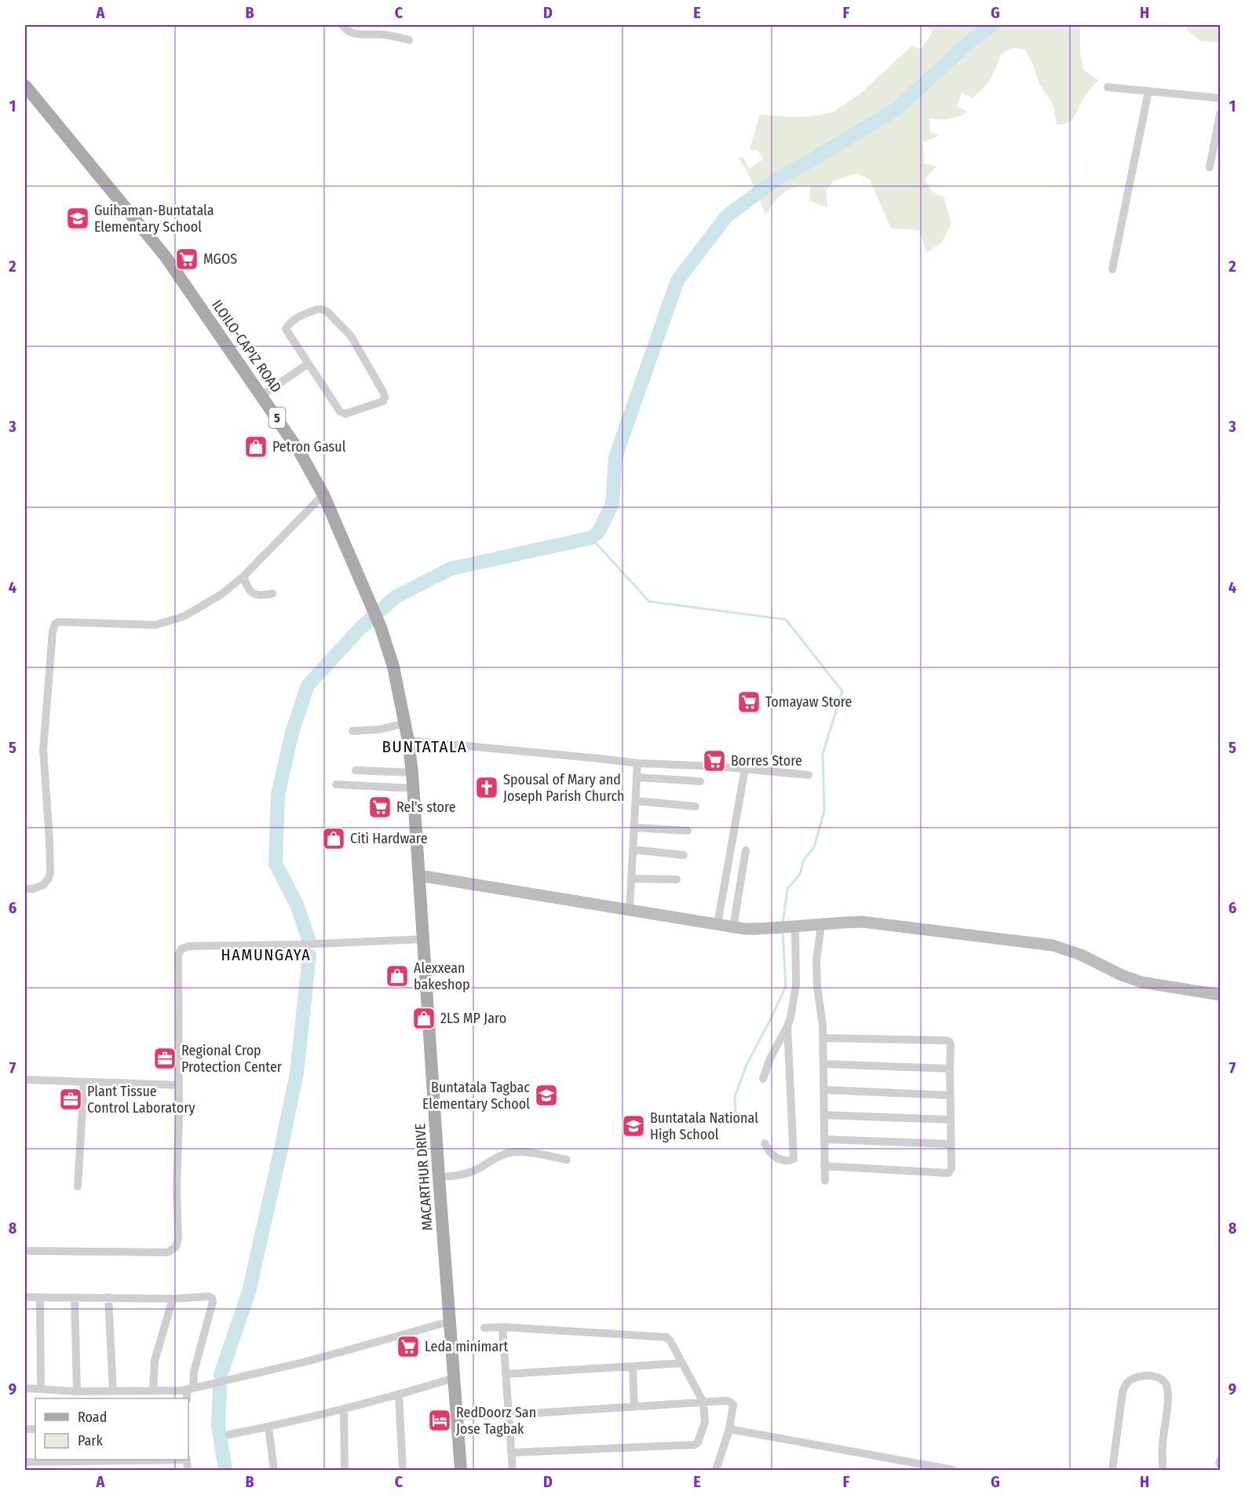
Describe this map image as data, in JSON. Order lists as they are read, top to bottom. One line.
{"streets":{"main road":["ILOILO-CAPIZ ROAD","5","MACARTHUR DRIVE"]},"crossings":[["ILOILO-CAPIZ ROAD","MACARTHUR DRIVE"]],"districts":["BUNTATALA","HAMUNGAYA"],"places":{"school or university":["Guihaman-Buntatala Elementary School","Buntatala Tagbac Elementary School","Buntatala National High School"],"supermarket":["MGOS","Tomayaw Store","Borres Store","Rel's store","Leda minimart"],"shop":["Petron Gasul","Citi Hardware","Alexxean bakeshop","2LS MP Jaro"],"church":["Spousal of Mary and Joseph Parish Church"],"office":["Regional Crop Protection Center","Plant Tissue Control Laboratory"],"hotel":["RedDoorz San Jose Tagbak"]},"legend":["Road","Park"],"grid":{"columns":["A","B","C","D","E","F","G","H"],"rows":["1","2","3","4","5","6","7","8","9"]}}
